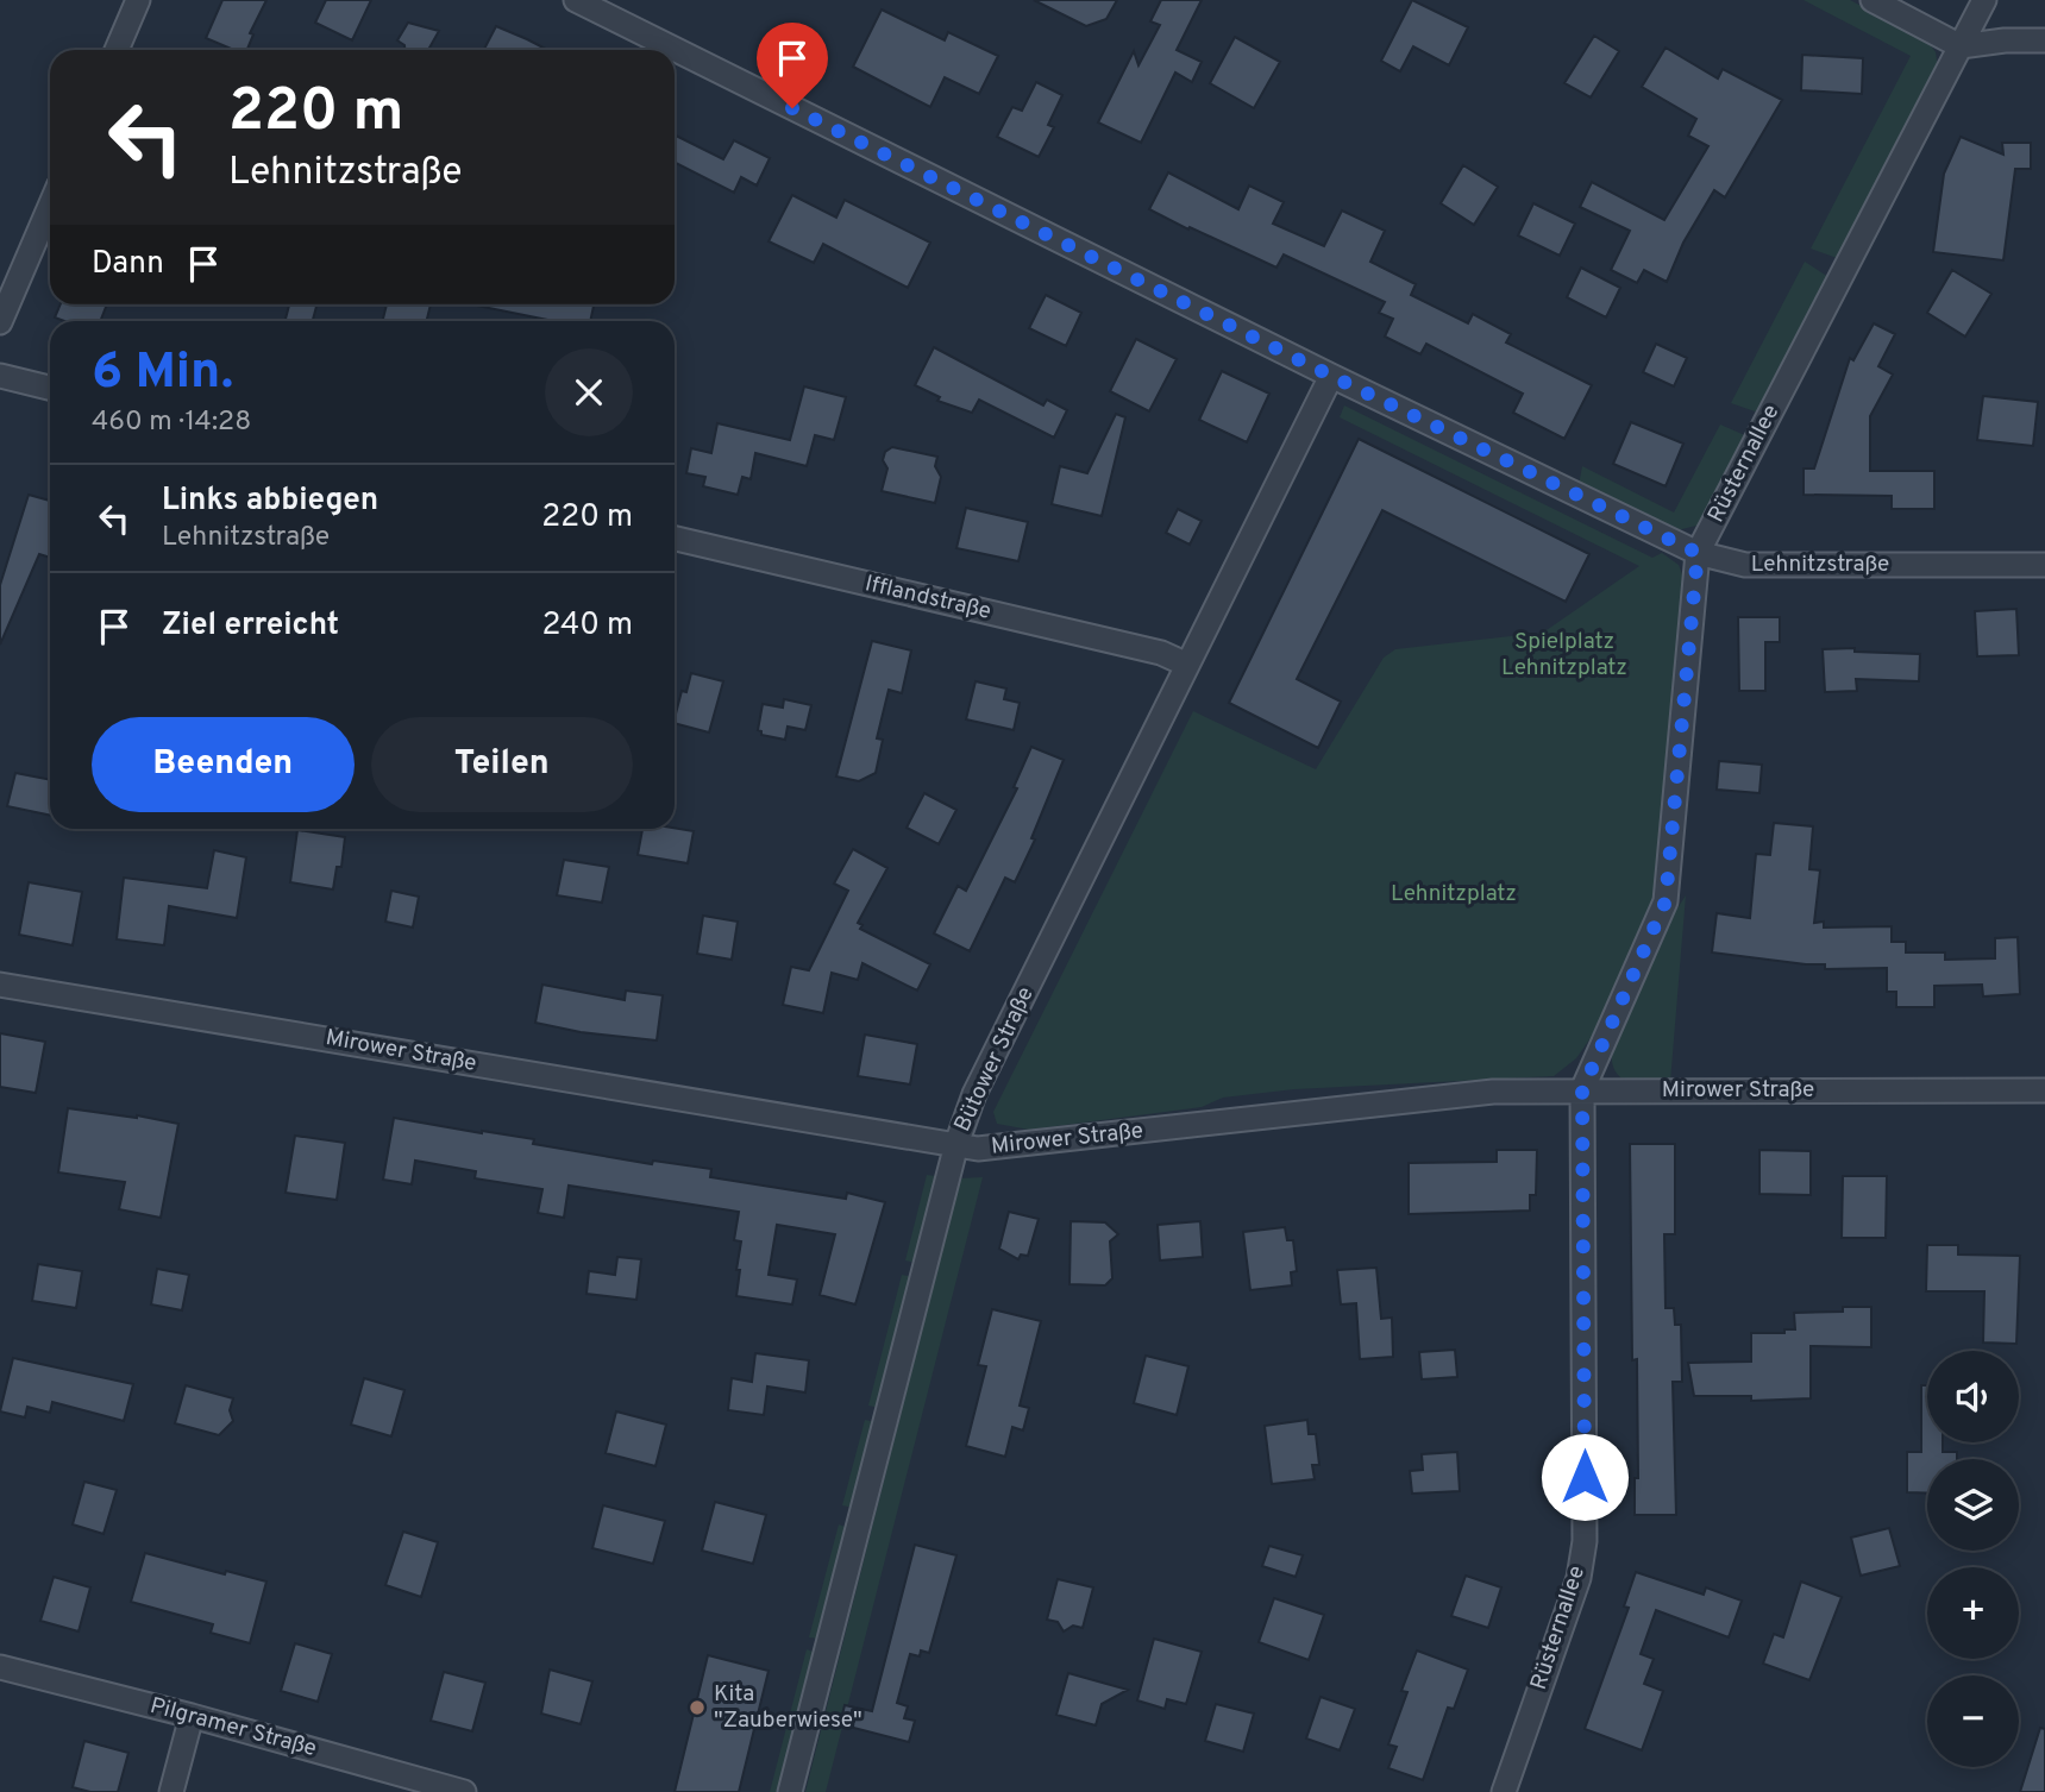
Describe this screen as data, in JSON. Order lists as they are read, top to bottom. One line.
{"streets":{"street":["Rüsternallee","Lehnitzstraße","Ifflandstraße","Mirower Straße","Bütower Straße","Pilgramer Straße"]},"crossings":[["Rüsternallee","Lehnitzstraße"],["Rüsternallee","Mirower Straße"],["Lehnitzstraße","Bütower Straße"],["Ifflandstraße","Bütower Straße"],["Mirower Straße","Bütower Straße"]],"parks":["Spielplatz Lehnitzplatz","Lehnitzplatz"],"places":["Kita \"Zauberwiese\""],"page":{"turn":["220 m","Lehnitzstraße"],"then":"Dann","heading":["6 Min.","460 m · 14:28"],"list":[{"name":"Links abbiegen","note":"Lehnitzstraße","value":"220 m"},{"name":"Ziel erreicht","value":"240 m"}],"buttons":["Beenden","Teilen"],"map_buttons":["+","−"]}}
